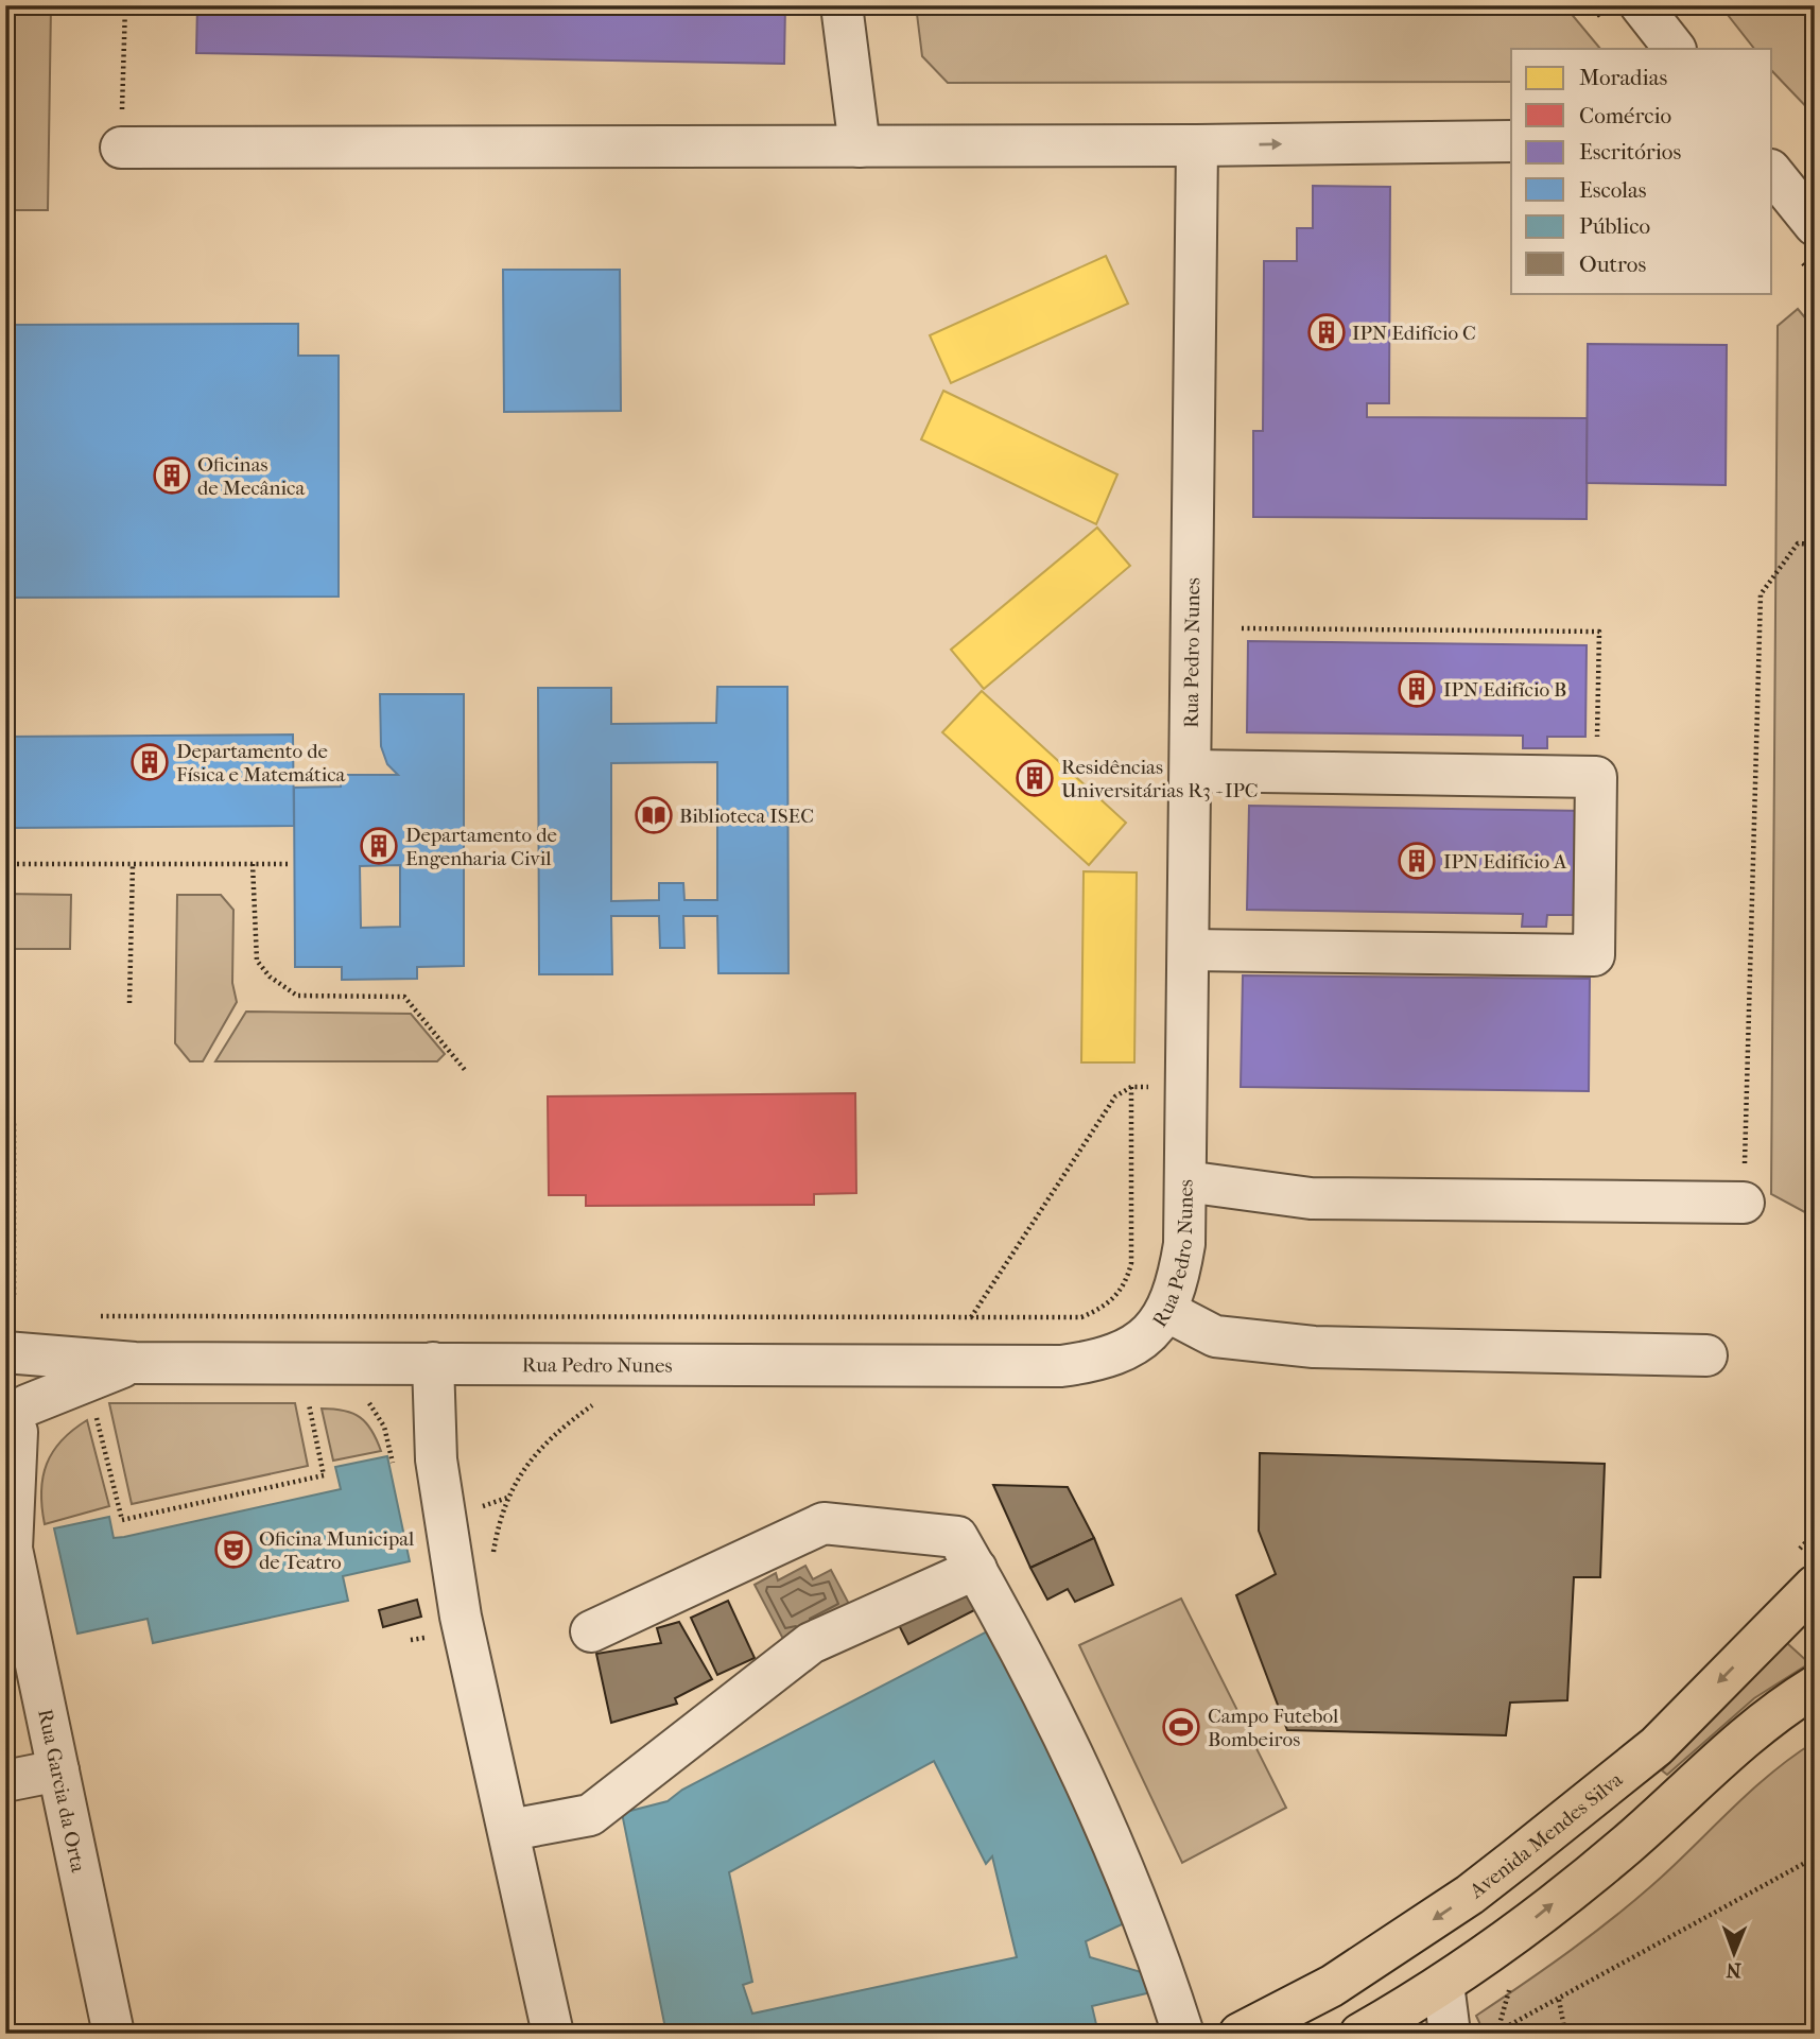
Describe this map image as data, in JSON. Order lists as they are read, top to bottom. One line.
{"streets":{"main road":["Avenida Mendes Silva"],"street":["Rua Pedro Nunes","Rua Garcia da Orta"]},"crossings":[["Rua Pedro Nunes","Rua Garcia da Orta"]],"places":{"building":["IPN Edifício C","Oficinas de Mecânica","IPN Edifício B","Departamento de Física e Matemática","Residências Universitárias R3 - IPC","Departamento de Engenharia Civil","IPN Edifício A"],"library":["Biblioteca ISEC"],"theatre":["Oficina Municipal de Teatro"],"sports":["Campo Futebol Bombeiros"]},"legend":["Moradias","Comércio","Escritórios","Escolas","Público","Outros"],"north":"bottom"}
